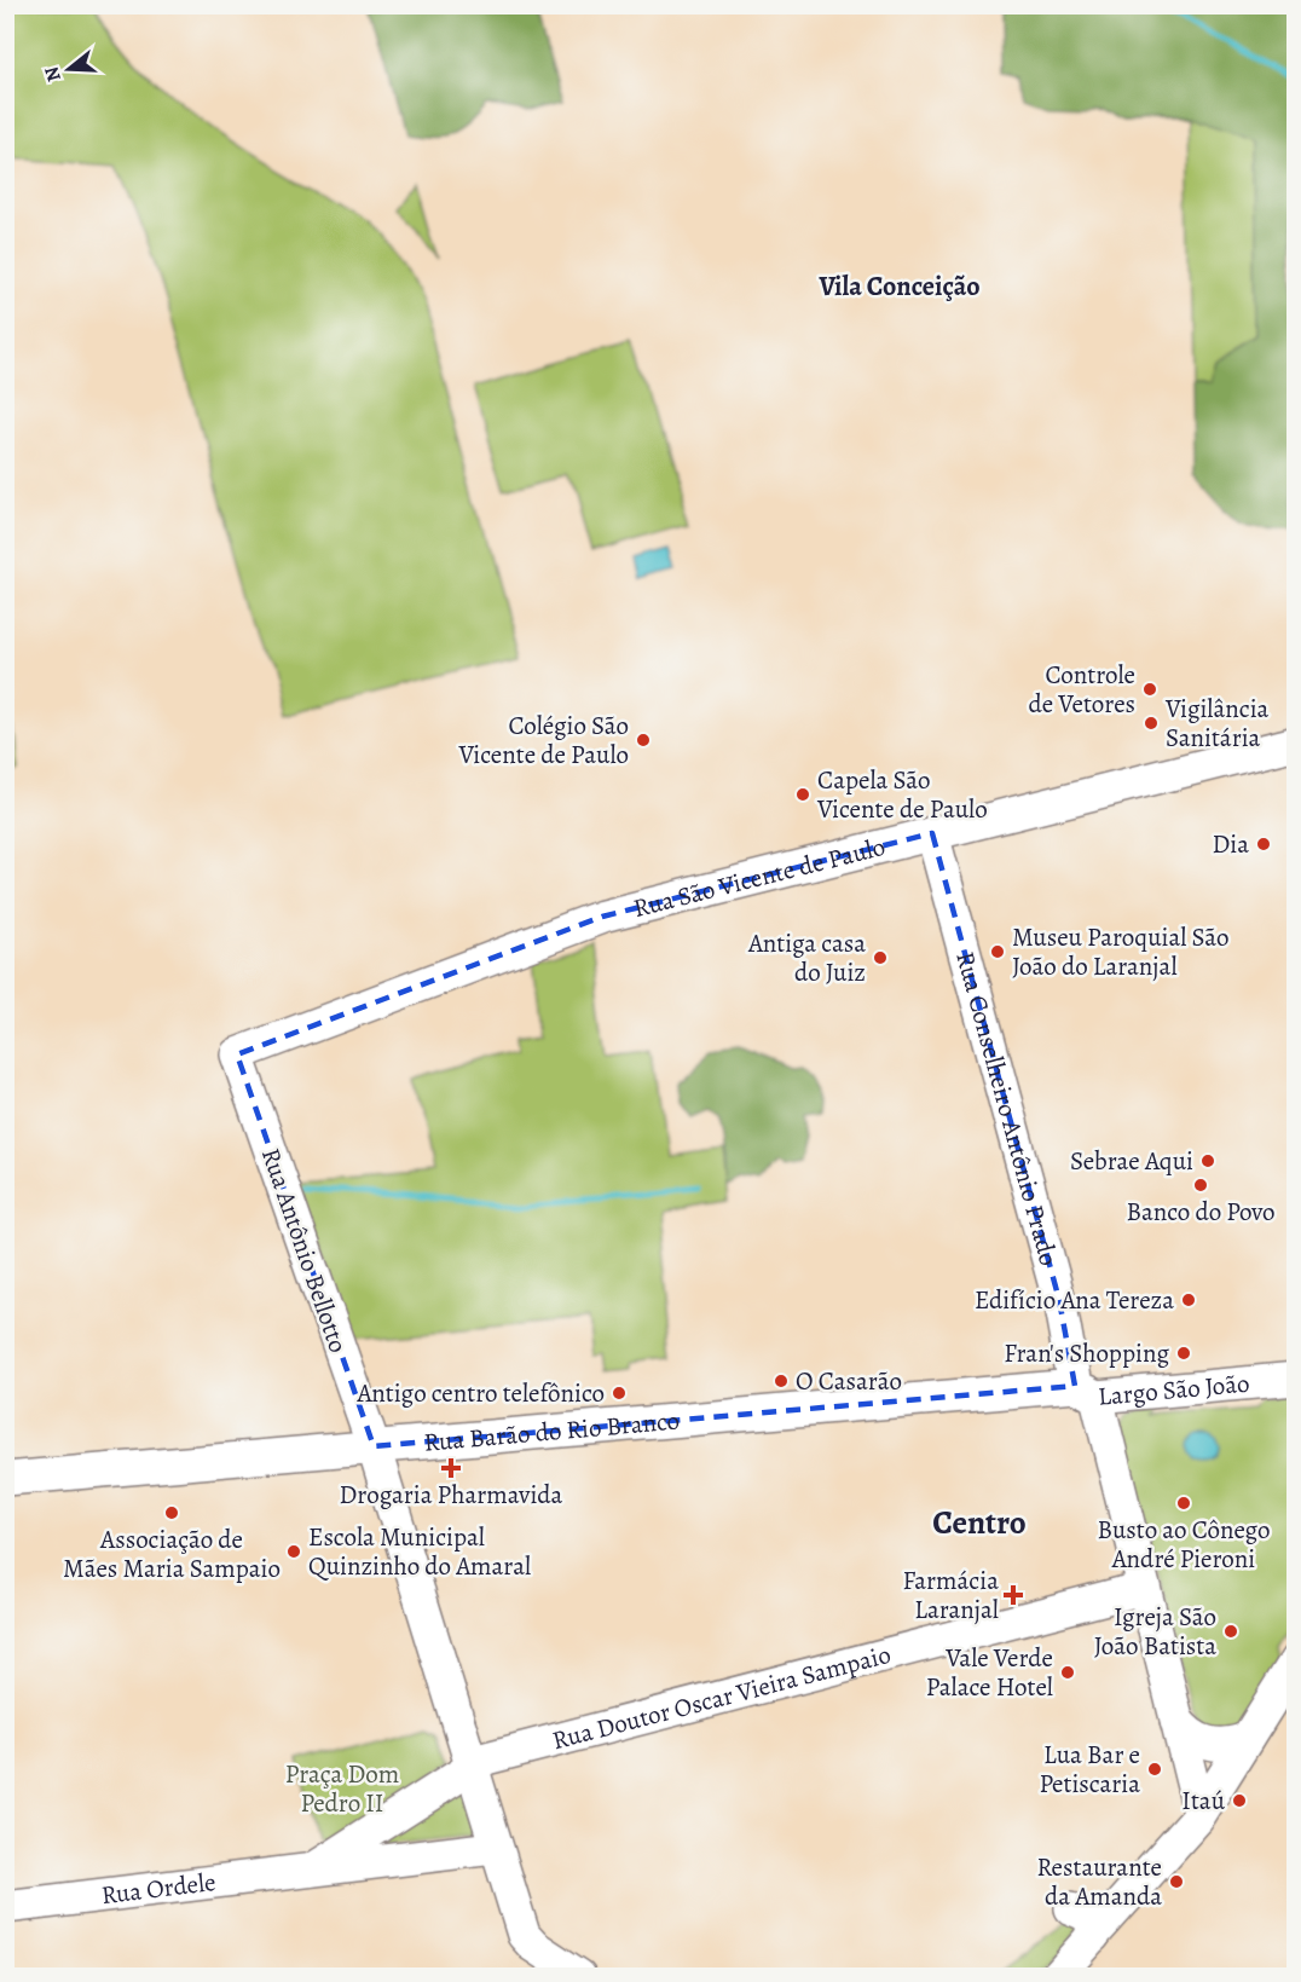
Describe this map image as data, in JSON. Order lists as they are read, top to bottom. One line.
{"streets":{"main road":["Rua São Vicente de Paulo","Rua Conselheiro Antônio Prado","Rua Antônio Bellotto","Largo São João","Rua Barão do Rio Branco","Rua Doutor Oscar Vieira Sampaio","Rua Ordele"]},"crossings":[["Rua São Vicente de Paulo","Rua Conselheiro Antônio Prado"],["Rua São Vicente de Paulo","Rua Antônio Bellotto"],["Rua Conselheiro Antônio Prado","Largo São João"],["Rua Conselheiro Antônio Prado","Rua Barão do Rio Branco"],["Rua Antônio Bellotto","Rua Barão do Rio Branco"],["Rua Antônio Bellotto","Rua Doutor Oscar Vieira Sampaio"],["Largo São João","Rua Barão do Rio Branco"],["Largo São João","Rua Doutor Oscar Vieira Sampaio"]],"districts":["Vila Conceição","Centro"],"parks":["Praça Dom Pedro II"],"places":{"other":["Controle de Vetores","Vigilância Sanitária","Colégio São Vicente de Paulo","Capela São Vicente de Paulo","Dia","Museu Paroquial São João do Laranjal","Antiga casa do Juiz","Sebrae Aqui","Banco do Povo","Edifício Ana Tereza","Fran's Shopping","O Casarão","Antigo centro telefônico","Busto ao Cônego André Pieroni","Associação de Mães Maria Sampaio","Escola Municipal Quinzinho do Amaral","Igreja São João Batista","Vale Verde Palace Hotel","Lua Bar e Petiscaria","Itaú","Restaurante da Amanda"],"health":["Drogaria Pharmavida","Farmácia Laranjal"]},"north":"left"}
